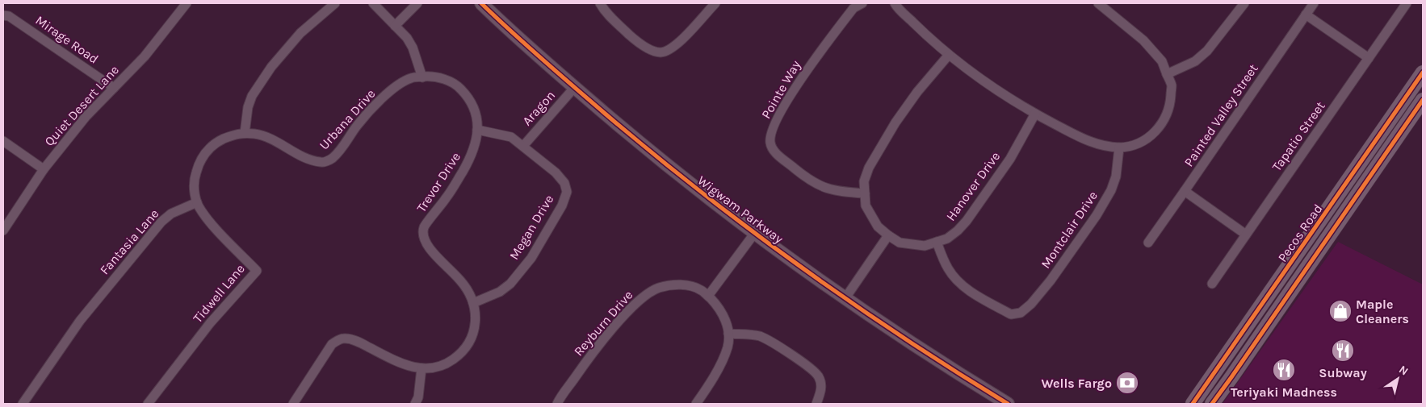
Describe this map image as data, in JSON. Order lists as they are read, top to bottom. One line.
{"streets":{"main road":["Wigwam Parkway","Pecos Road"],"street":["Mirage Road","Pointe Way","Quiet Desert Lane","Aragon","Painted Valley Street","Urbana Drive","Tapatio Street","Trevor Drive","Hanover Drive","Megan Drive","Montclair Drive","Fantasia Lane","Tidwell Lane","Reyburn Drive"]},"crossings":[["Mirage Road","Quiet Desert Lane"],["Aragon","Wigwam Parkway"],["Aragon","Megan Drive"],["Urbana Drive","Trevor Drive"],["Trevor Drive","Megan Drive"],["Hanover Drive","Montclair Drive"],["Fantasia Lane","Tidwell Lane"]],"places":{"shop":["Maple Cleaners"],"restaurant":["Subway","Teriyaki Madness"],"bank":["Wells Fargo"]},"north":"top right"}
